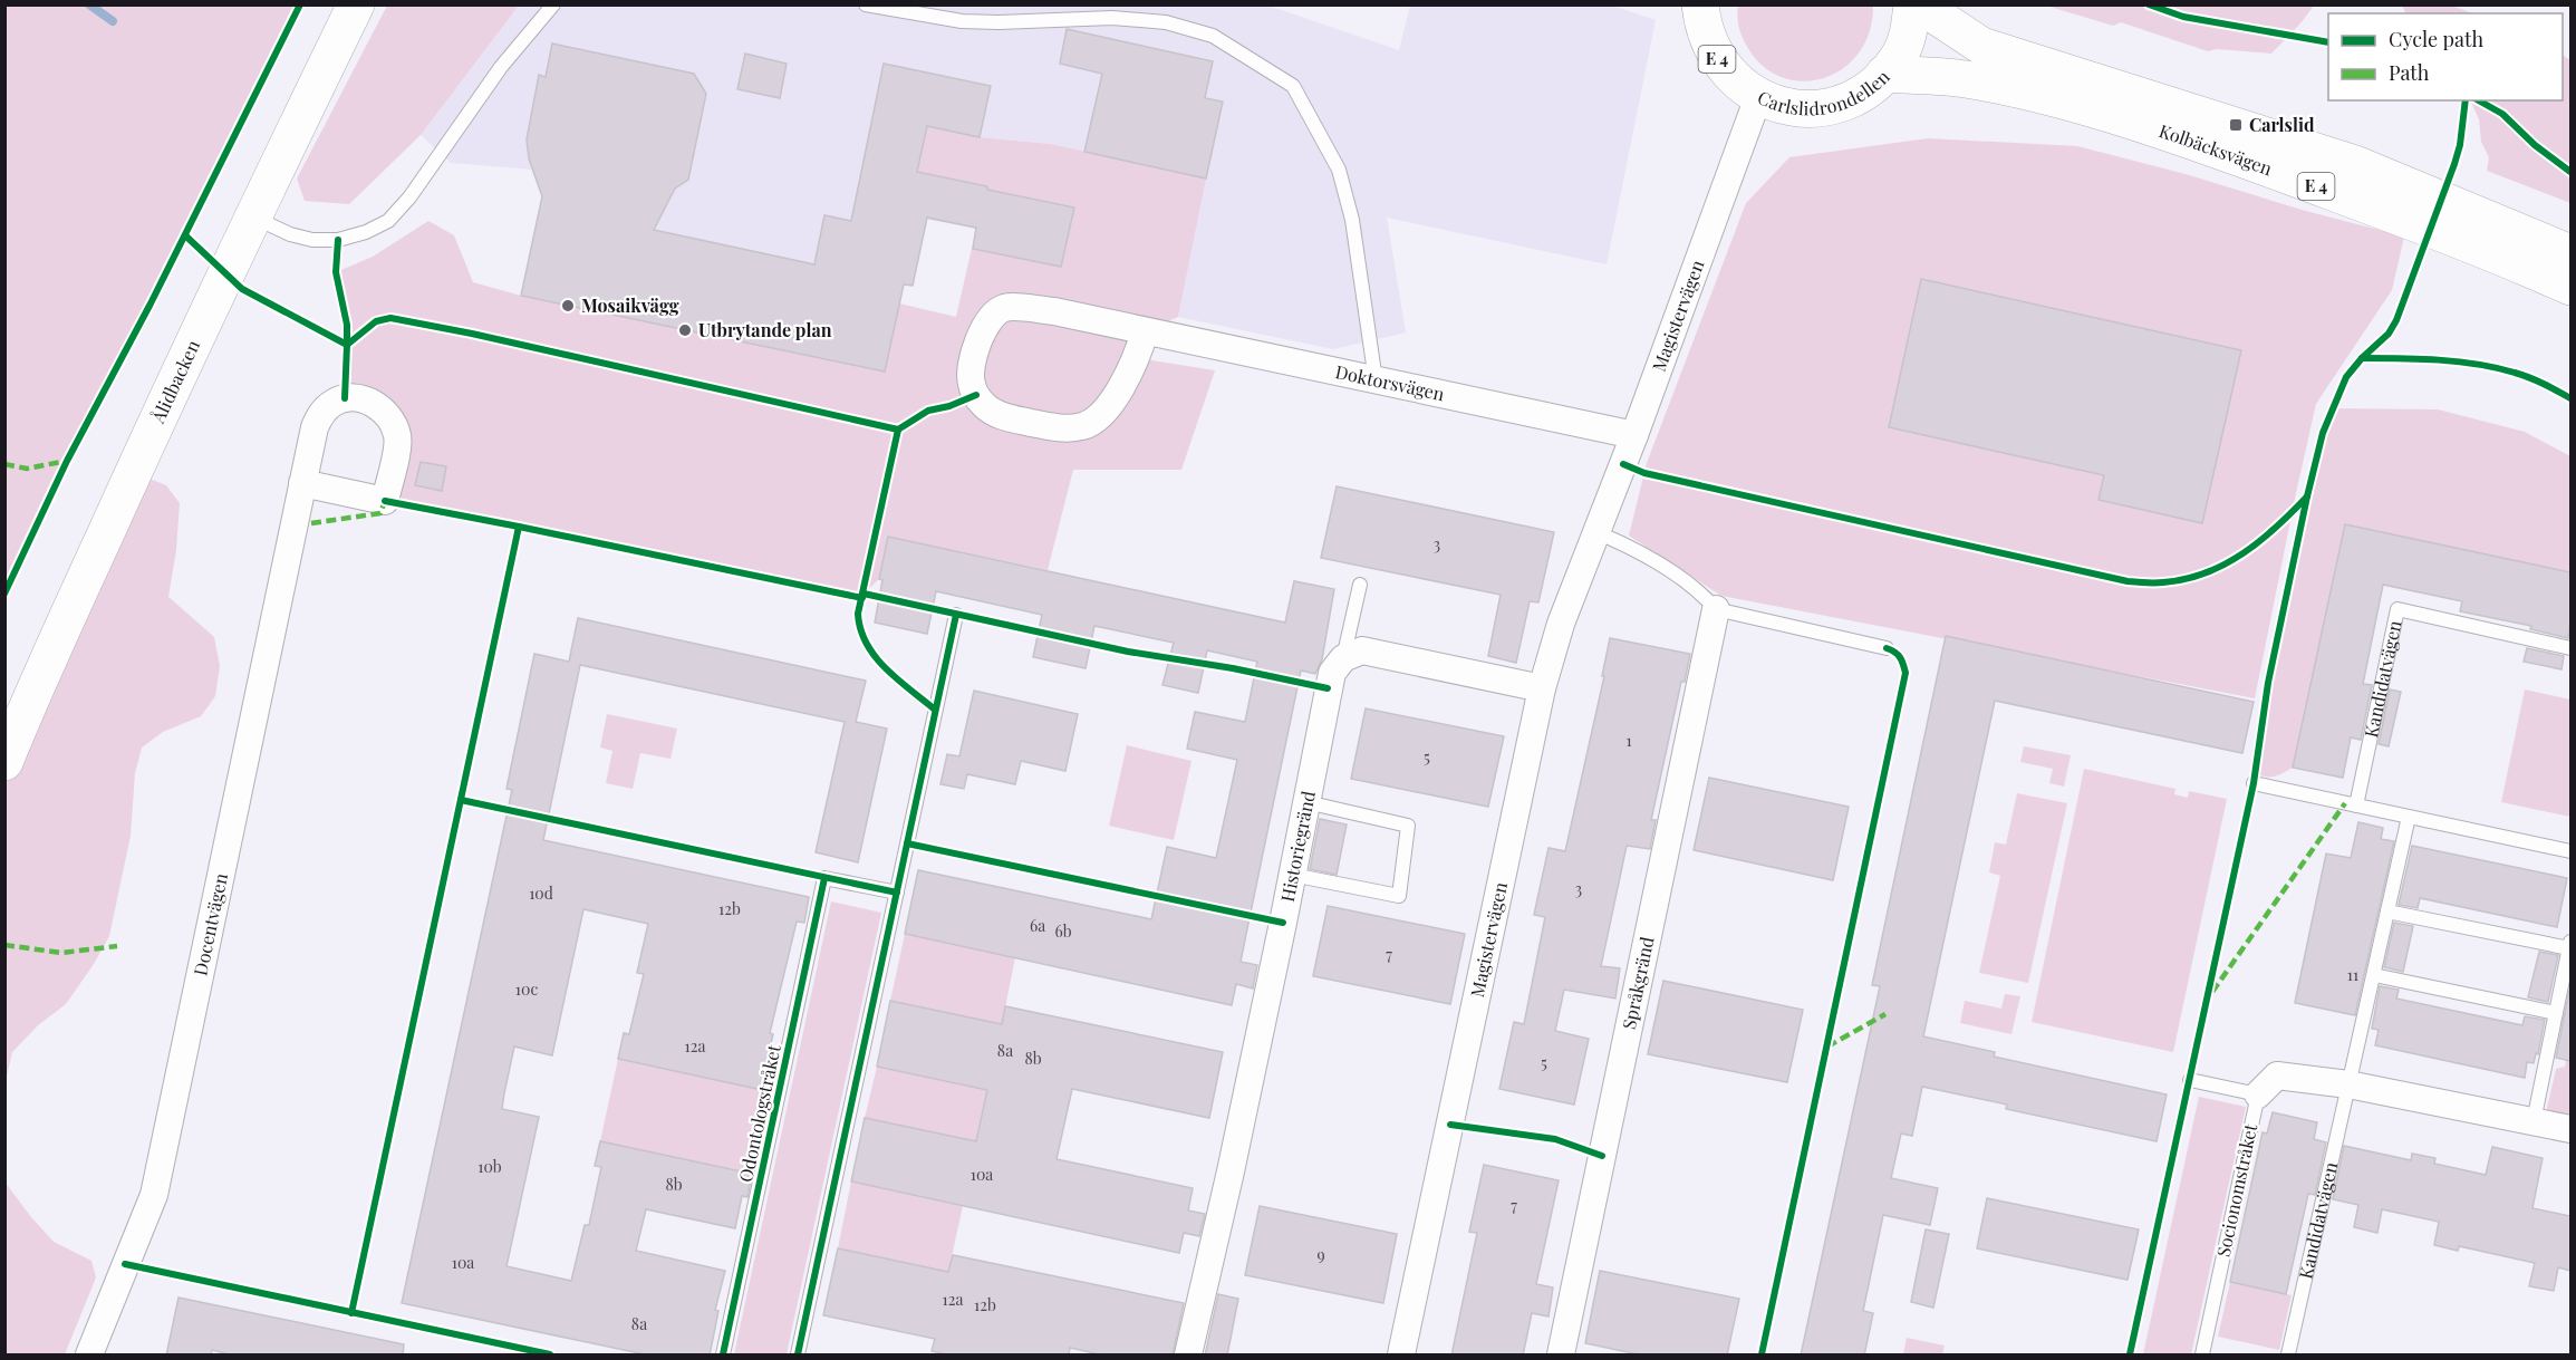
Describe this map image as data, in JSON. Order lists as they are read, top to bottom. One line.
{"streets":{"main road":["E 4","Carlslidrondellen","Kolbäcksvägen","Ålidbacken"],"street":["Magistervägen","Doktorsvägen","Historiegränd","Docentvägen","Språkgränd"],"lane":["Kandidatvägen","Odontologstråket","Socionomstråket"]},"crossings":[["Carlslidrondellen","Kolbäcksvägen"],["Carlslidrondellen","Magistervägen"],["Magistervägen","Doktorsvägen"]],"places":{"transit":["Carlslid"],"other":["Mosaikvägg","Utbrytande plan"]},"house_numbers":["3","1","5","3","10d","12b","6a","6b","7","11","10c","12a","8a","8b","5","10b","10a","8b","7","9","10a","12a","12b","8a"],"legend":["Cycle path","Path"]}
